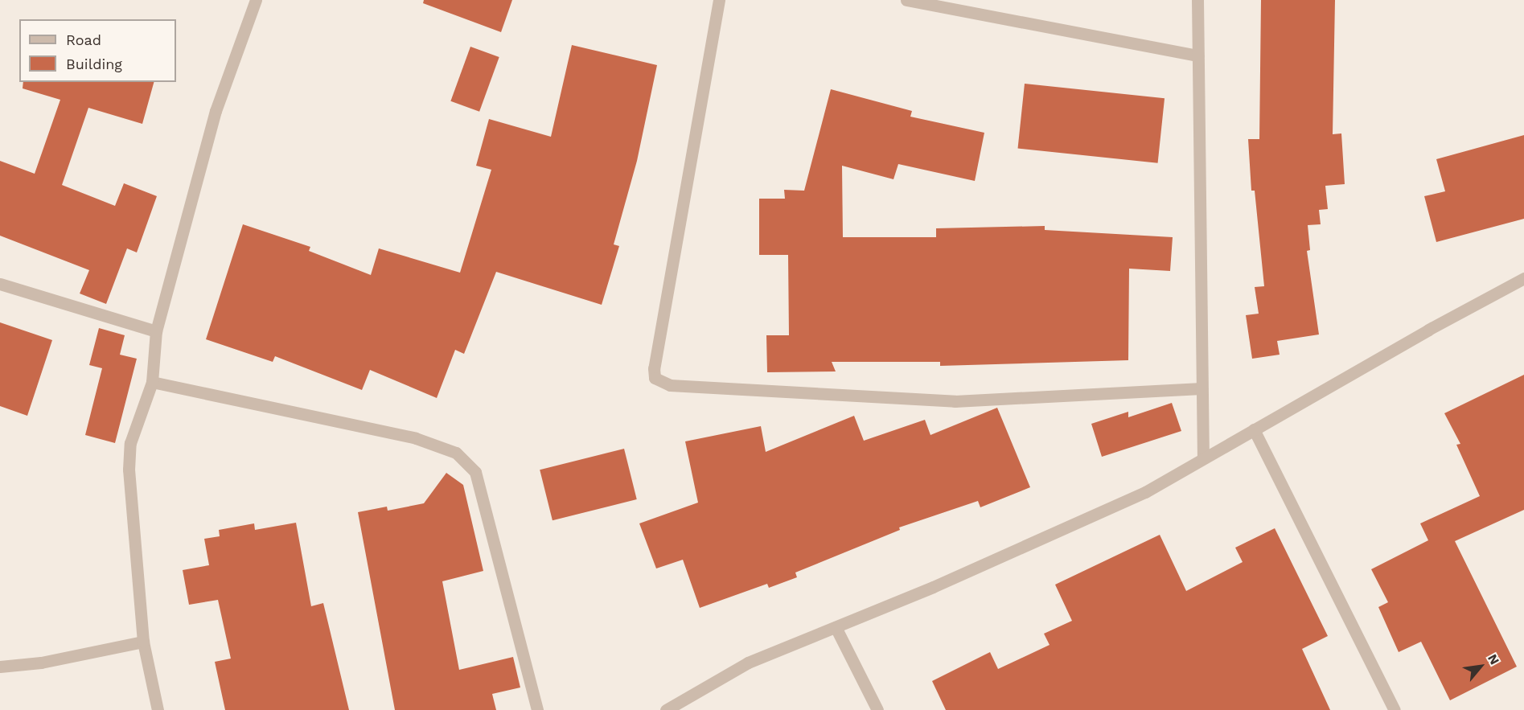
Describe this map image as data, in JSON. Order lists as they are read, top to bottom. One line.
{"legend":["Road","Building"],"north":"top right"}
